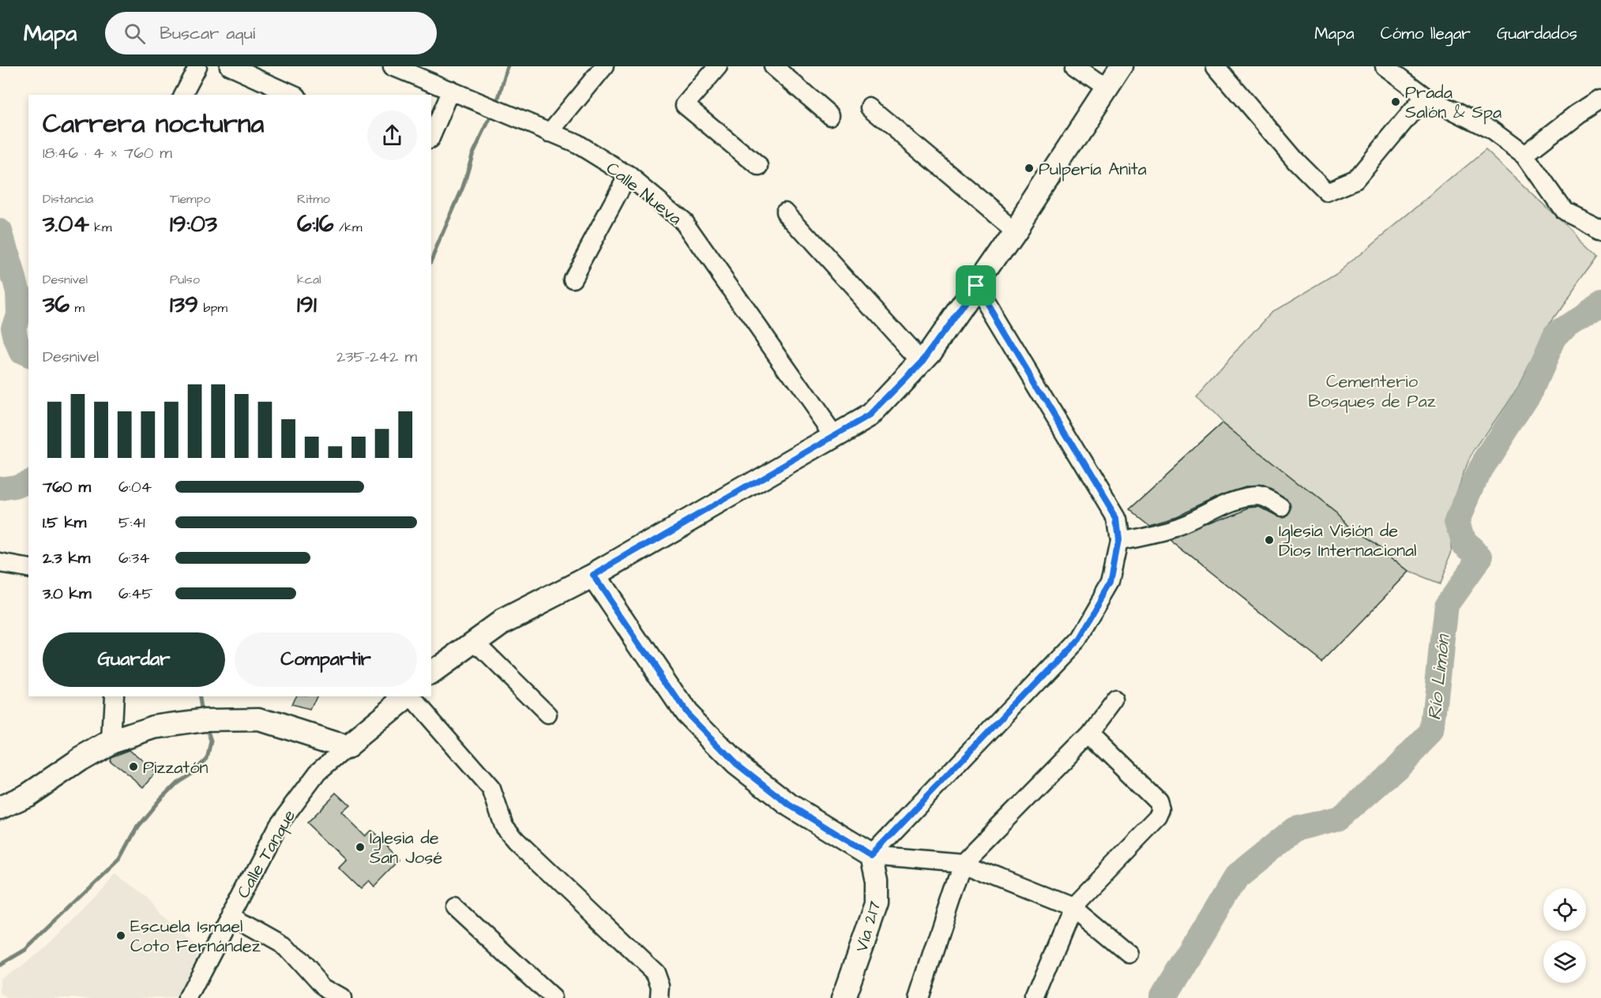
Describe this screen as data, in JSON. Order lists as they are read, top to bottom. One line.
{"streets":{"main road":["Vía 217"],"street":["Calle Nueva","Calle Tanque"]},"water":["Río Limón"],"parks":["Cementerio Bosques de Paz"],"places":["Prada Salón & Spa","Pulpería Anita","Iglesia Visión de Dios Internacional","Pizzatón","Iglesia de San José","Escuela Ismael Coto Fernández"],"page":{"header":"Mapa","search":"Buscar aquí","nav":["Mapa","Cómo llegar","Guardados"],"heading":["Carrera nocturna","18:46 · 4 × 760 m"],"stats":[["Distancia","3.04 km"],["Tiempo","19:03"],["Ritmo","6:16 /km"],["Desnivel","36 m"],["Pulso","139 bpm"],["kcal","191"]],"chart":["Desnivel","235–242 m"],"list":[{"name":"760 m","note":"6:04"},{"name":"1.5 km","note":"5:41"},{"name":"2.3 km","note":"6:34"},{"name":"3.0 km","note":"6:45"}],"buttons":["Guardar","Compartir"]}}
